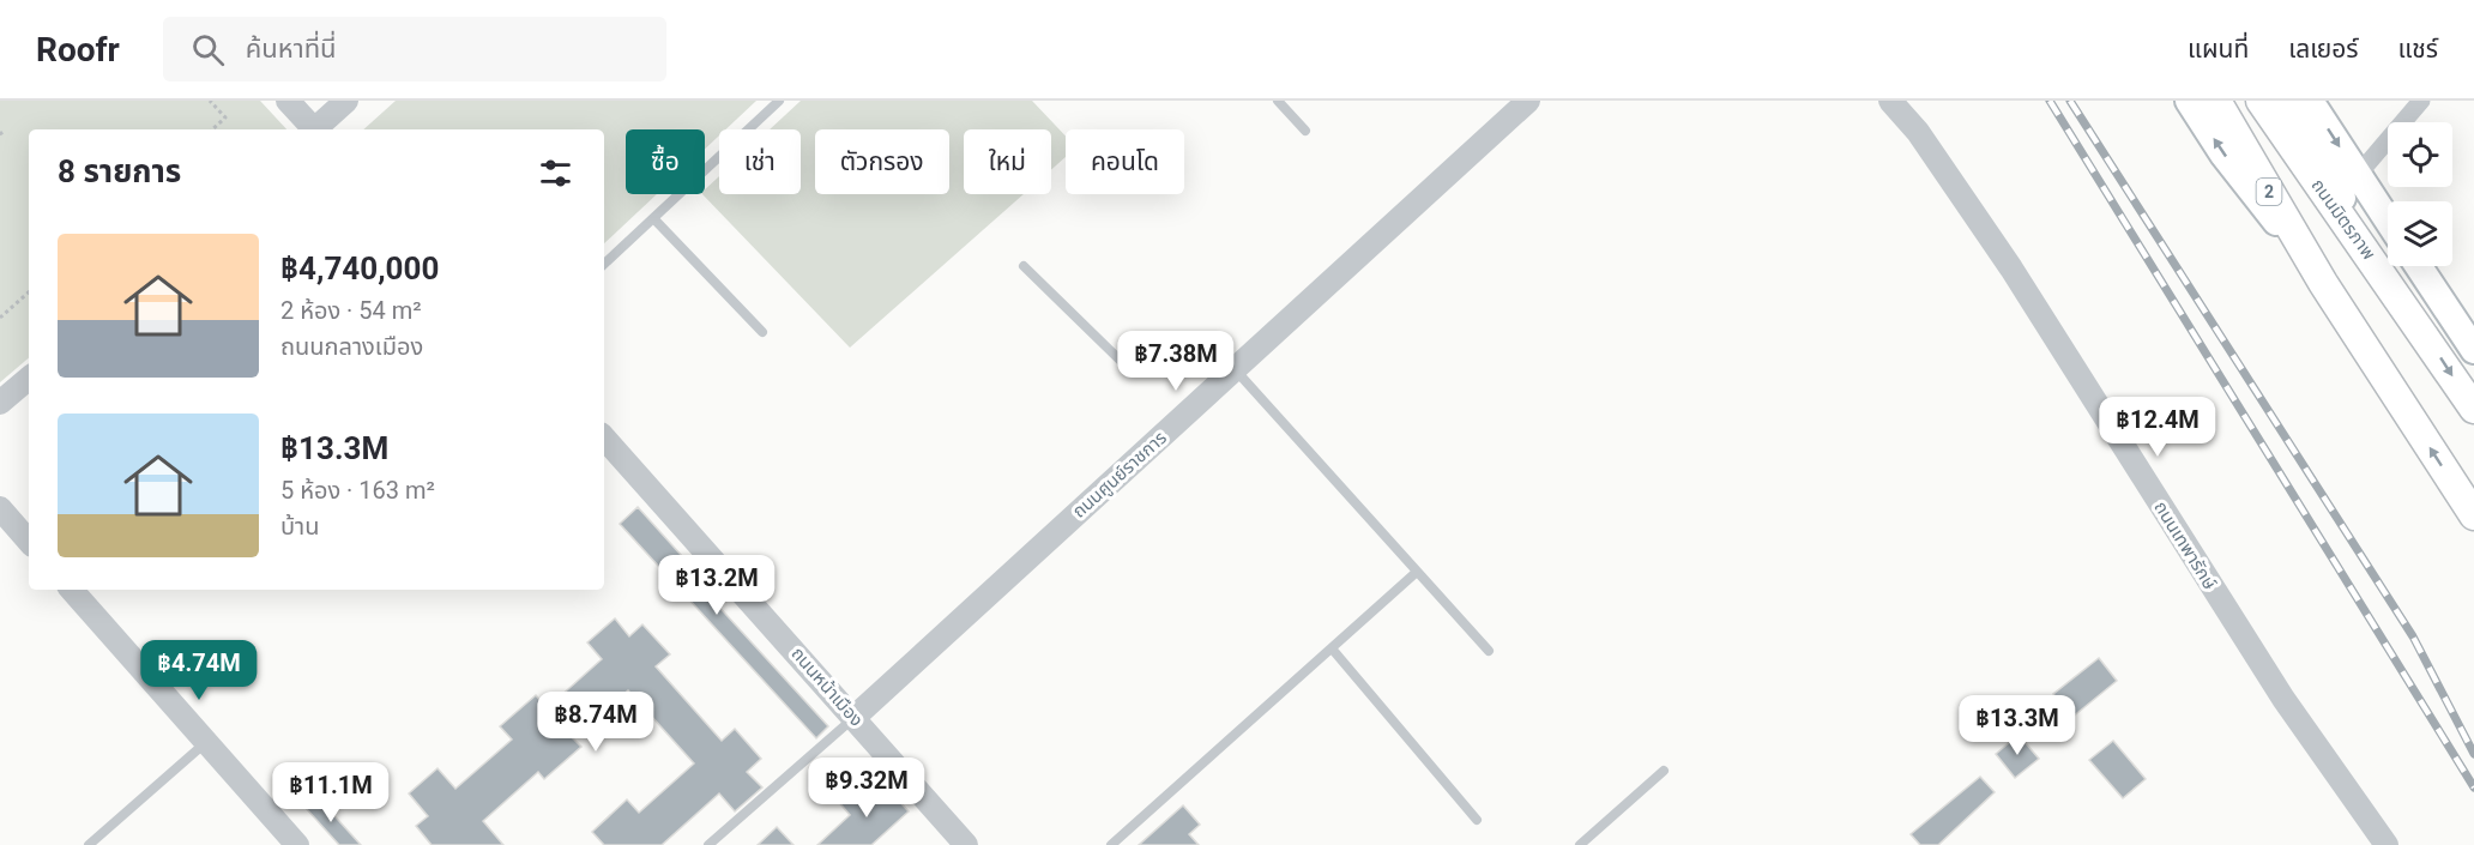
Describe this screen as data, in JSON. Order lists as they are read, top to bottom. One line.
{"streets":{"main road":["2","ถนนมิตรภาพ"],"street":["ถนนศูนย์ราชการ","ถนนเทพารักษ์","ถนนหน้าเมือง"]},"crossings":[["ถนนศูนย์ราชการ","ถนนหน้าเมือง"]],"page":{"header":"Roofr","search":"ค้นหาที่นี่","nav":["แผนที่","เลเยอร์","แชร์"],"chip":["ซื้อ","เช่า","ตัวกรอง","ใหม่","คอนโด"],"heading":"8 รายการ","list":[{"name":"฿4,740,000","note":"2 ห้อง · 54 m² · ถนนกลางเมือง"},{"name":"฿13.3M","note":"5 ห้อง · 163 m² · บ้าน"}],"price":["฿7.38M","฿12.4M","฿13.2M","฿4.74M","฿8.74M","฿13.3M","฿9.32M","฿11.1M"]}}
